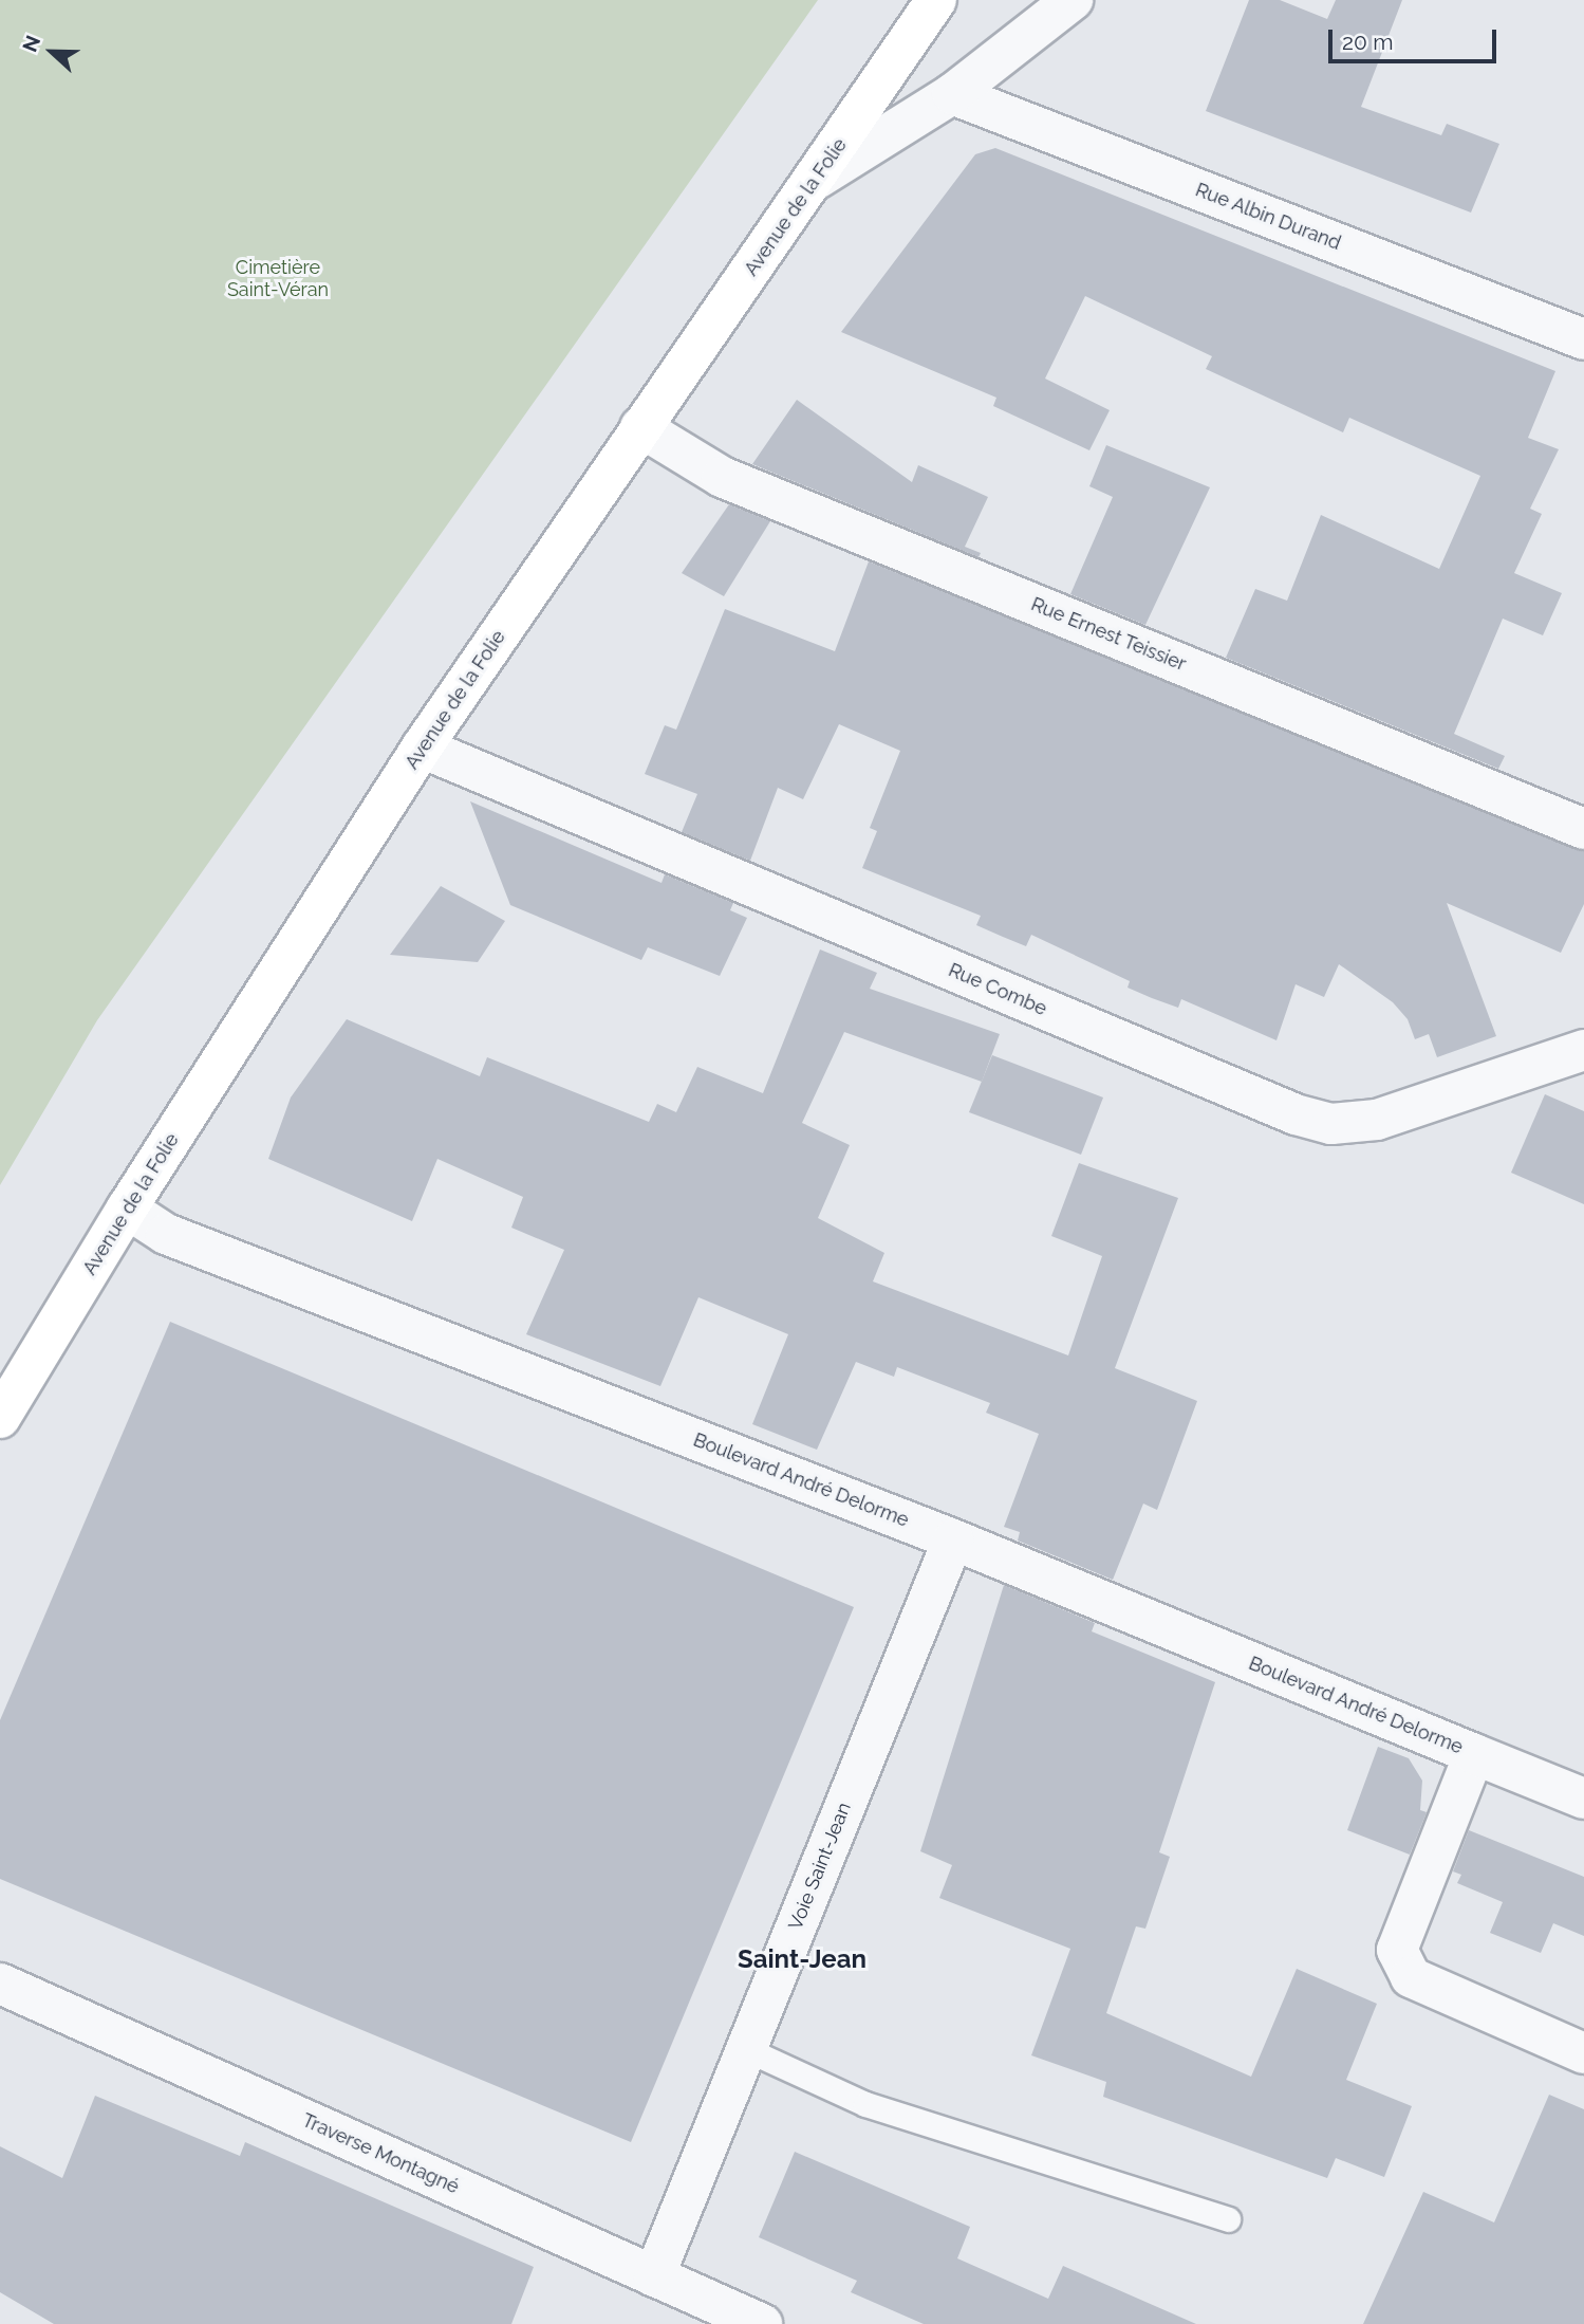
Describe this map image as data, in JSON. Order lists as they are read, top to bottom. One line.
{"streets":{"main road":["Avenue de la Folie"],"street":["Rue Albin Durand","Rue Ernest Teissier","Rue Combe","Boulevard André Delorme","Voie Saint-Jean","Traverse Montagné"]},"crossings":[["Avenue de la Folie","Rue Ernest Teissier"],["Avenue de la Folie","Rue Combe"],["Avenue de la Folie","Boulevard André Delorme"],["Boulevard André Delorme","Voie Saint-Jean"],["Voie Saint-Jean","Traverse Montagné"]],"districts":["Saint-Jean"],"parks":["Cimetière Saint-Véran"],"scale_bar":"20 m","north":"left"}
